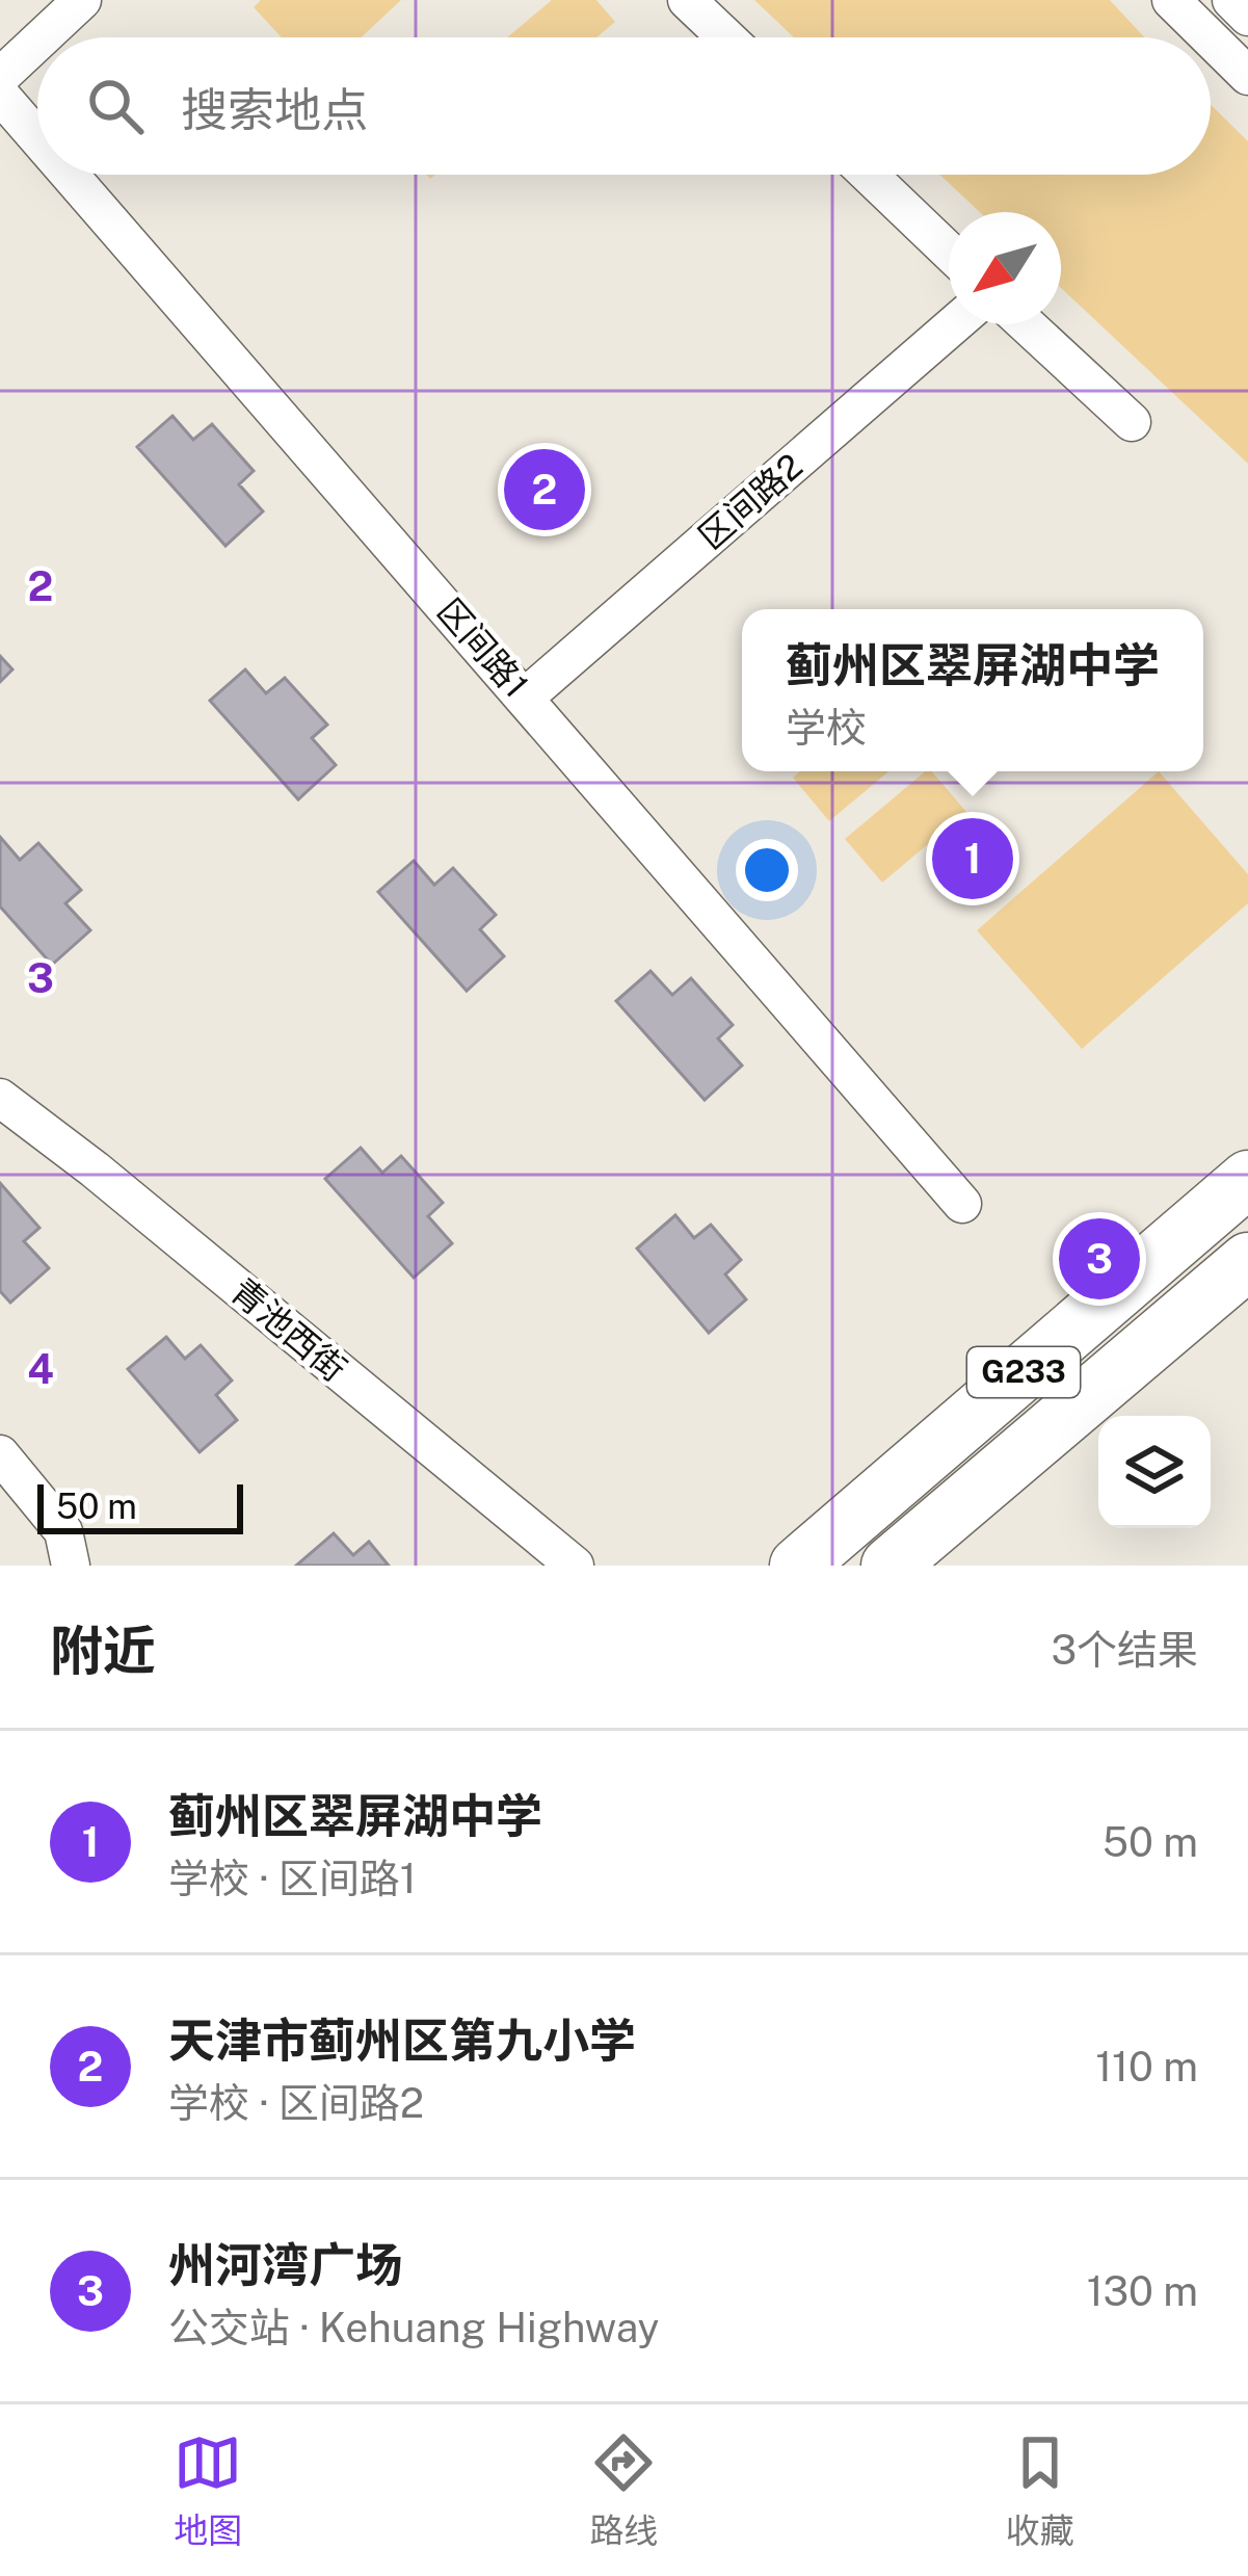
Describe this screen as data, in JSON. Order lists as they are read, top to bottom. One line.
{"streets":{"highway":["G233"],"street":["区间路2","区间路1","青池西街"]},"crossings":[["区间路2","区间路1"]],"scale_bar":"50 m","north":"bottom left","page":{"search":"搜索地点","pins":["2","1","3"],"popup":["蓟州区翠屏湖中学","学校"],"scale":"50 m","heading":["附近","3个结果"],"list":[{"mark":"1","name":"蓟州区翠屏湖中学","note":"学校 · 区间路1","value":"50 m"},{"mark":"2","name":"天津市蓟州区第九小学","note":"学校 · 区间路2","value":"110 m"},{"mark":"3","name":"州河湾广场","note":"公交站 · Kehuang Highway","value":"130 m"}],"nav":["地图","路线","收藏"]},"grid":{"rows":["2","3","4"]}}
